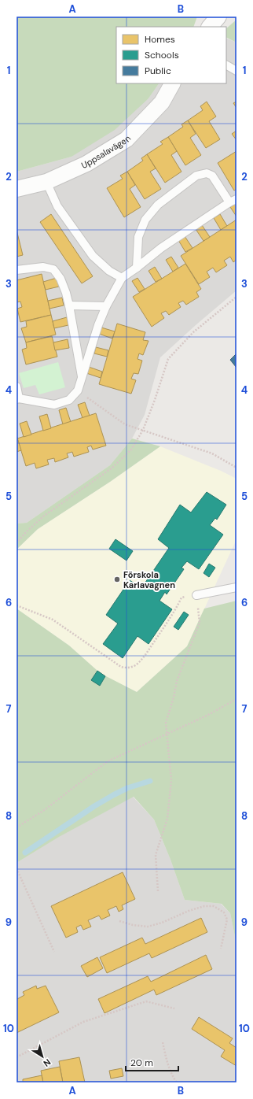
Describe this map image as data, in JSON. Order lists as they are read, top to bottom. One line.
{"streets":{"street":["Uppsalavägen"]},"places":["Förskola Karlavagnen"],"legend":["Homes","Schools","Public"],"scale_bar":"20 m","north":"bottom right","grid":{"columns":["A","B"],"rows":["1","2","3","4","5","6","7","8","9","10"]}}
